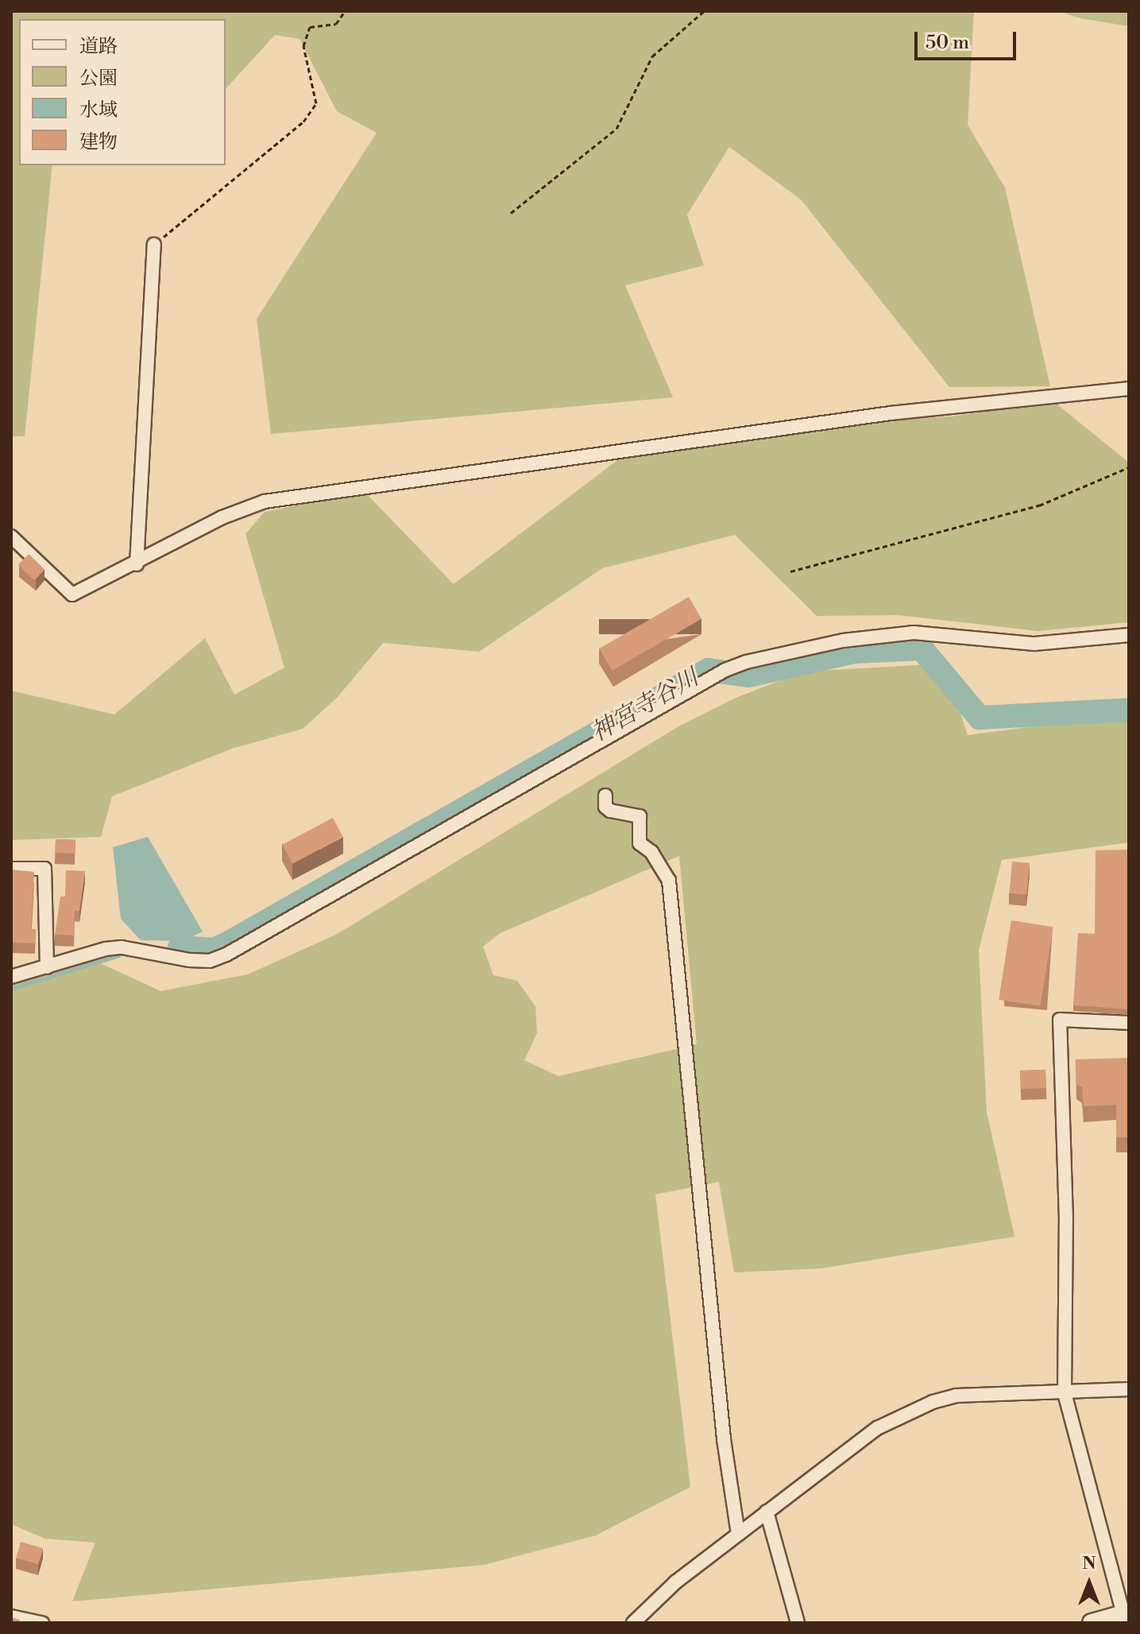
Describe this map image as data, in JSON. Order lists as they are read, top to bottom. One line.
{"water":["神宮寺谷川"],"legend":["道路","公園","水域","建物"],"scale_bar":"50 m","north":"top"}
